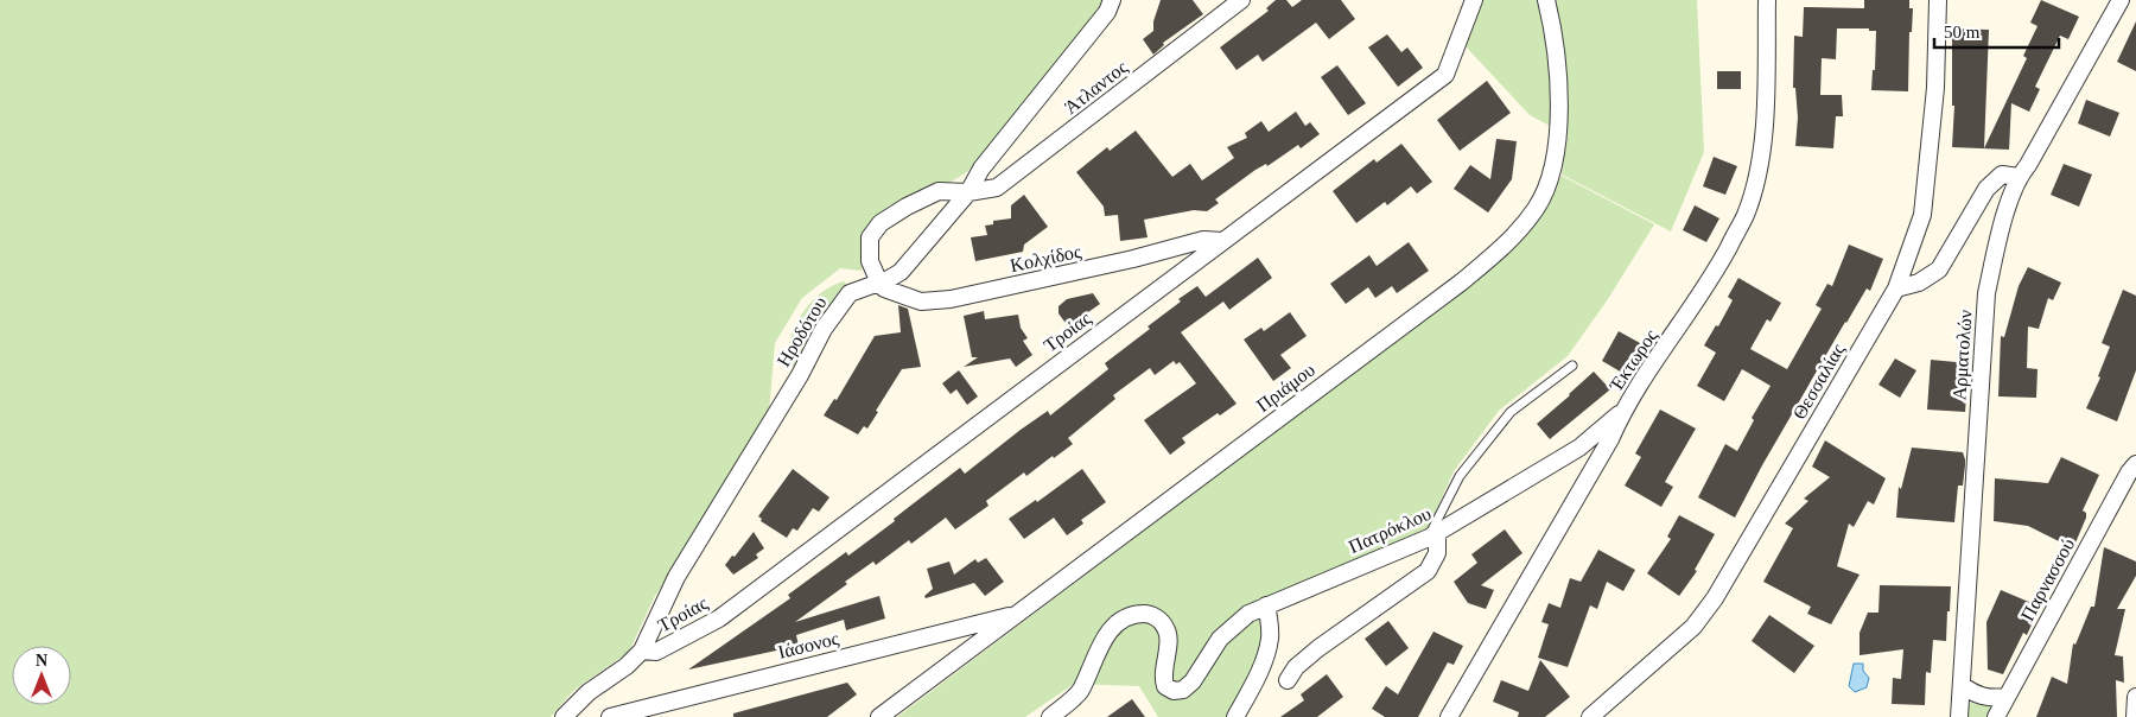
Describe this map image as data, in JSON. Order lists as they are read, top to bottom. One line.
{"streets":{"street":["Άτλαντος","Κολχίδος","Ηροδότου","Τροίας","Αρματολών","Έκτωρος","Θεσσαλίας","Πριάμου","Πατρόκλου","Παρνασσού","Ιάσονος"]},"crossings":[["Άτλαντος","Κολχίδος"],["Άτλαντος","Ηροδότου"],["Κολχίδος","Ηροδότου"],["Κολχίδος","Τροίας"],["Ηροδότου","Τροίας"],["Έκτωρος","Πατρόκλου"],["Πριάμου","Ιάσονος"]],"scale_bar":"50 m","north":"top"}
